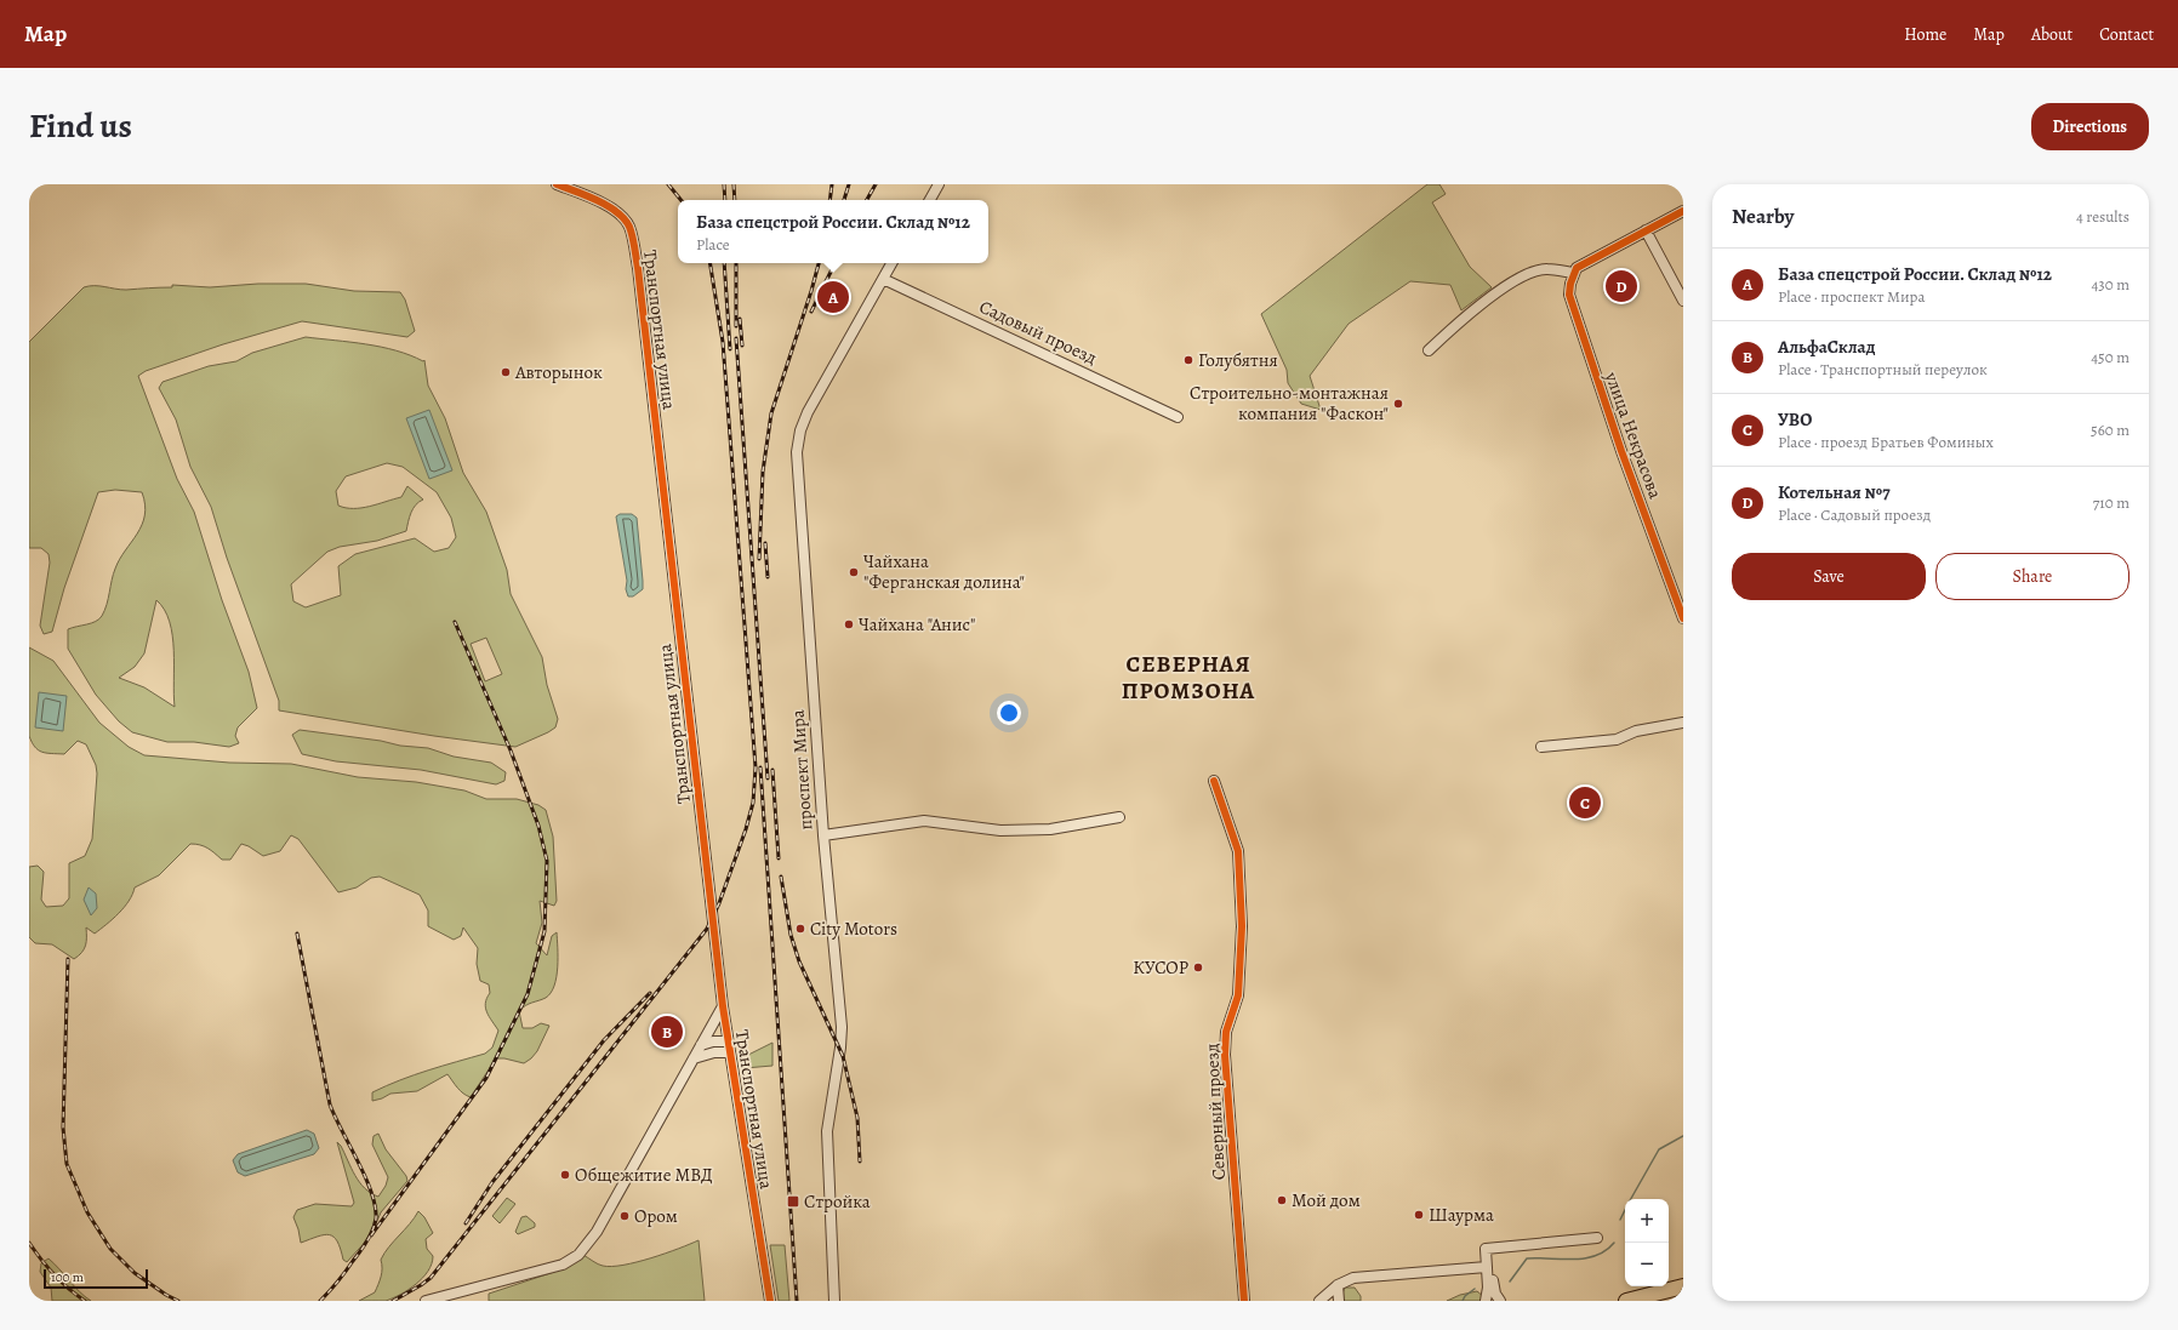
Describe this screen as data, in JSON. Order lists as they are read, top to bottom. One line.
{"streets":{"street":["Транспортная улица","Садовый проезд","улица Некрасова","проспект Мира","Северный проезд"]},"crossings":[["Садовый проезд","проспект Мира"]],"districts":["СЕВЕРНАЯ ПРОМЗОНА"],"places":{"other":["Голубятня","Авторынок","Строительно-монтажная компания \"Фаскон\"","Чайхана \"Ферганская долина\"","Чайхана \"Анис\"","City Motors","КУСОР","Общежитие МВД","Мой дом","Шаурма","Ором"],"transit":["Стройка"]},"scale_bar":"100 m","page":{"header":"Map","nav":["Home","Map","About","Contact"],"title":"Find us","buttons":["Directions",["Save","Share"]],"heading":["Nearby","4 results"],"popup":["База спецстрой России. Склад №12","Place"],"list":[{"mark":"A","name":"База спецстрой России. Склад №12","note":"Place · проспект Мира","value":"430 m"},{"mark":"B","name":"АльфаСклад","note":"Place · Транспортный переулок","value":"450 m"},{"mark":"C","name":"УВО","note":"Place · проезд Братьев Фоминых","value":"560 m"},{"mark":"D","name":"Котельная №7","note":"Place · Садовый проезд","value":"710 m"}],"pins":["D","A","C","B"],"map_buttons":["+","−"],"scale":"100 m"}}
